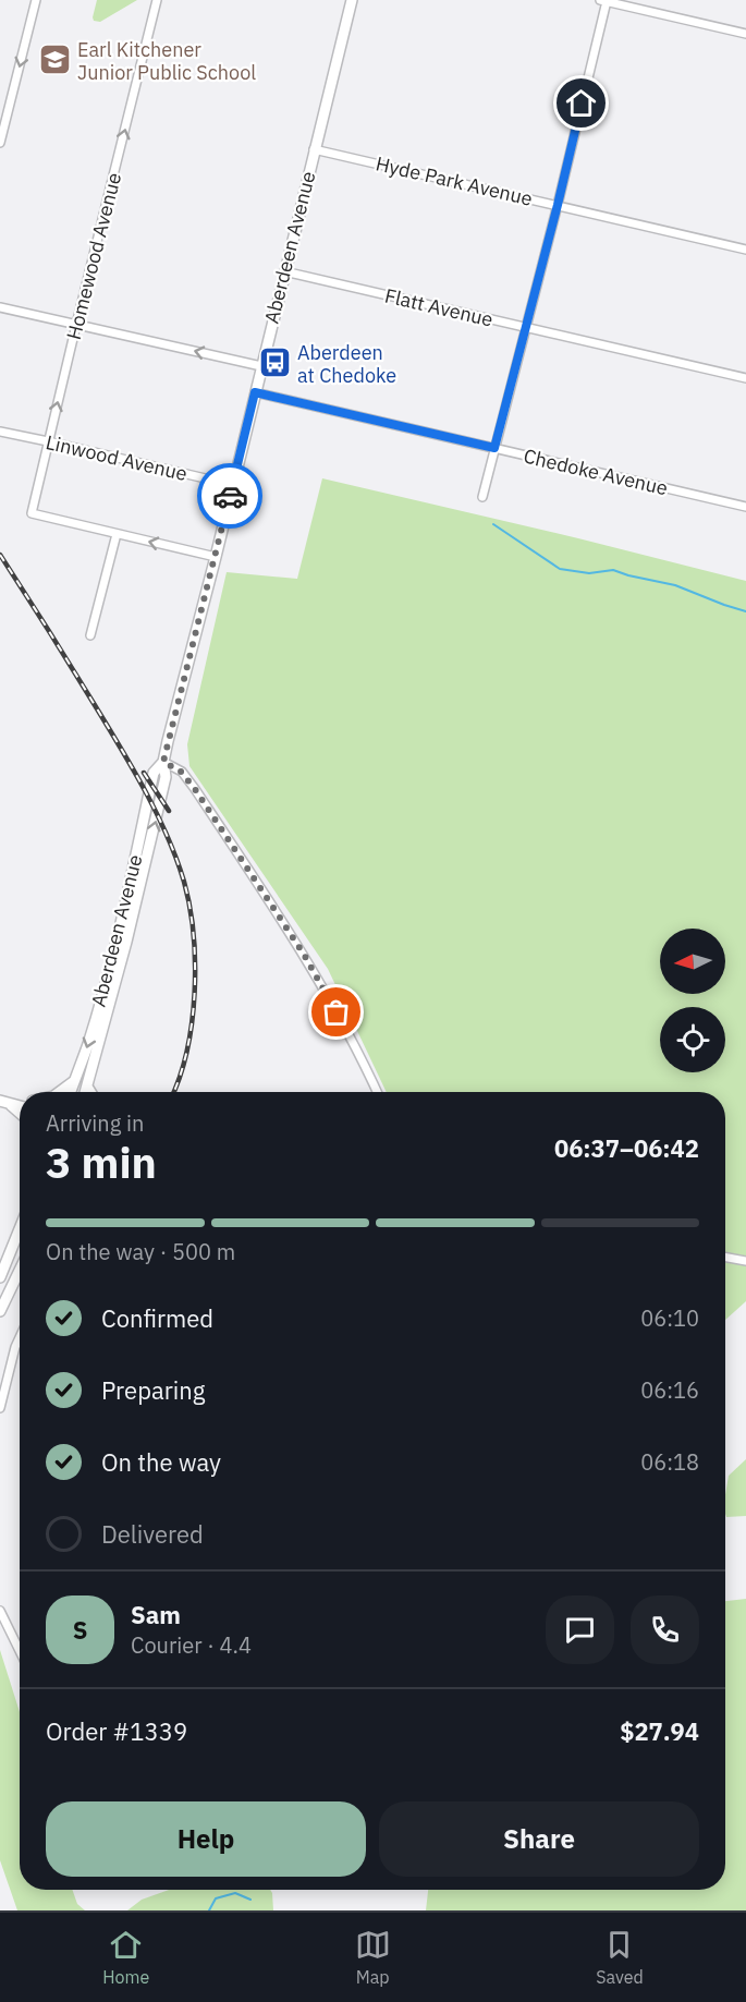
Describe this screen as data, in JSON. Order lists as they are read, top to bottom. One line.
{"streets":{"main road":["Aberdeen Avenue"],"street":["Hyde Park Avenue","Homewood Avenue","Flatt Avenue","Linwood Avenue","Chedoke Avenue"]},"crossings":[["Hyde Park Avenue","Aberdeen Avenue"],["Aberdeen Avenue","Flatt Avenue"],["Aberdeen Avenue","Linwood Avenue"],["Aberdeen Avenue","Chedoke Avenue"],["Homewood Avenue","Linwood Avenue"]],"one_way":["Homewood Avenue"],"places":{"school or university":["Earl Kitchener Junior Public School"],"bus stop":["Aberdeen at Chedoke"]},"north":"left","page":{"heading":["3 min","Arriving in","06:37–06:42"],"panel":["Sam","Courier · 4.4","Order #1339","$27.94"],"bar":"On the way · 500 m","list":[["Confirmed","06:10"],["Preparing","06:16"],["On the way","06:18"],"Delivered"],"round":"S","buttons":["Help","Share"],"tabs":["Home","Map","Saved"]}}
